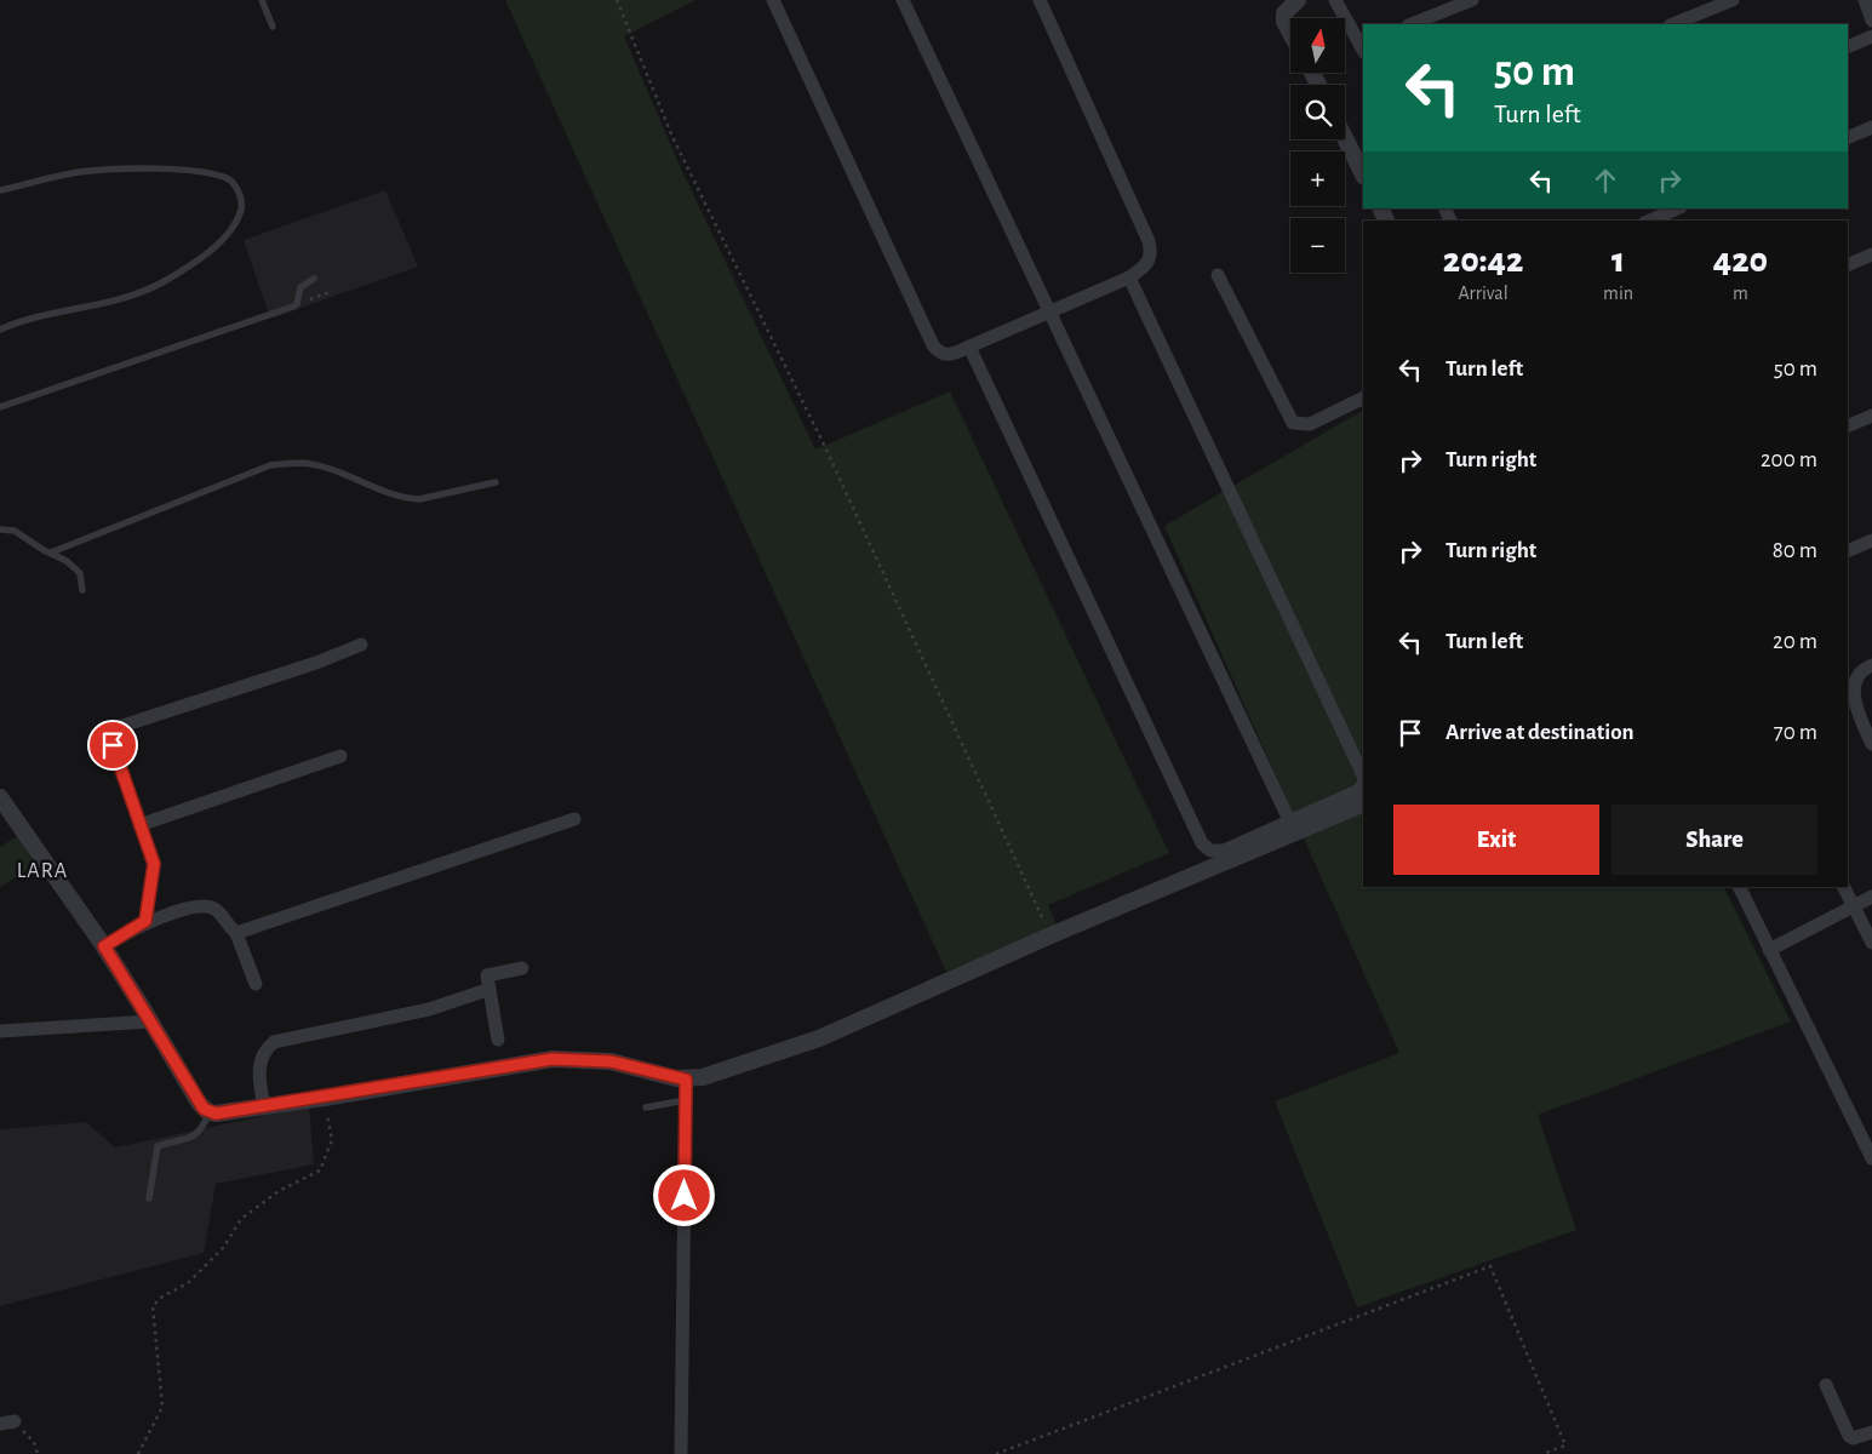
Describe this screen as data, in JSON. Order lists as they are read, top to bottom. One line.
{"districts":["LARA"],"north":"top","page":{"map_buttons":["+","−"],"turn":["50 m","Turn left"],"eta":["20:42","Arrival","1","min","420","m"],"list":[{"name":"Turn left","value":"50 m"},{"name":"Turn right","value":"200 m"},{"name":"Turn right","value":"80 m"},{"name":"Turn left","value":"20 m"},{"name":"Arrive at destination","value":"70 m"}],"buttons":["Exit","Share"]}}
